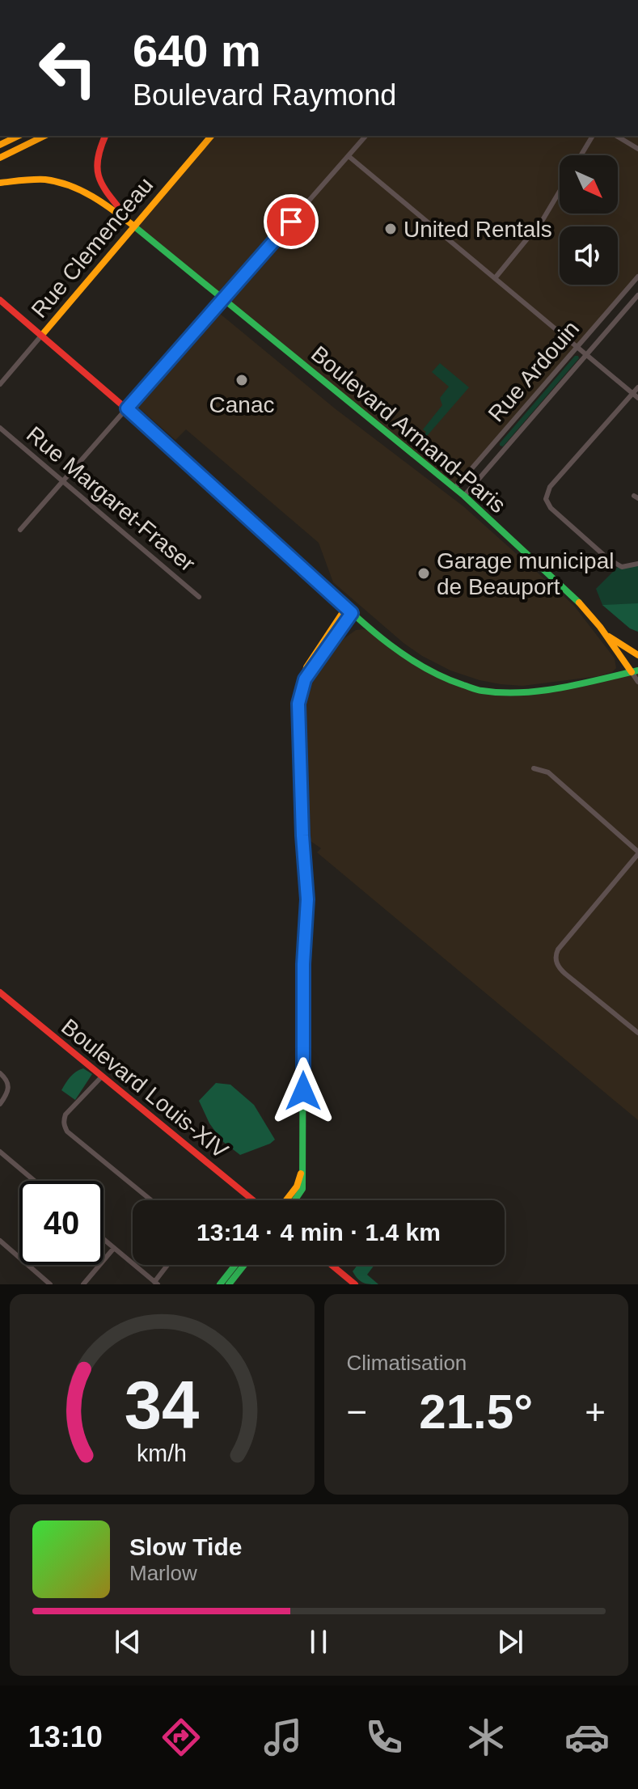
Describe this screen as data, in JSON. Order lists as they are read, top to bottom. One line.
{"streets":{"main road":["Rue Clemenceau","Boulevard Armand-Paris","Boulevard Louis-XIV"],"street":["Rue Ardouin","Rue Margaret-Fraser"]},"crossings":[["Rue Clemenceau","Boulevard Armand-Paris"],["Rue Ardouin","Boulevard Armand-Paris"]],"places":["United Rentals","Canac","Garage municipal de Beauport"],"north":"bottom right","page":{"turn":["640 m","Boulevard Raymond"],"limit":"40","trip":"13:14 · 4 min · 1.4 km","tile":"Climatisation","heat":["−","21.5°","+"],"song":["Slow Tide","Marlow"],"tabs":"13:10","gauge":["34","km/h"]}}
